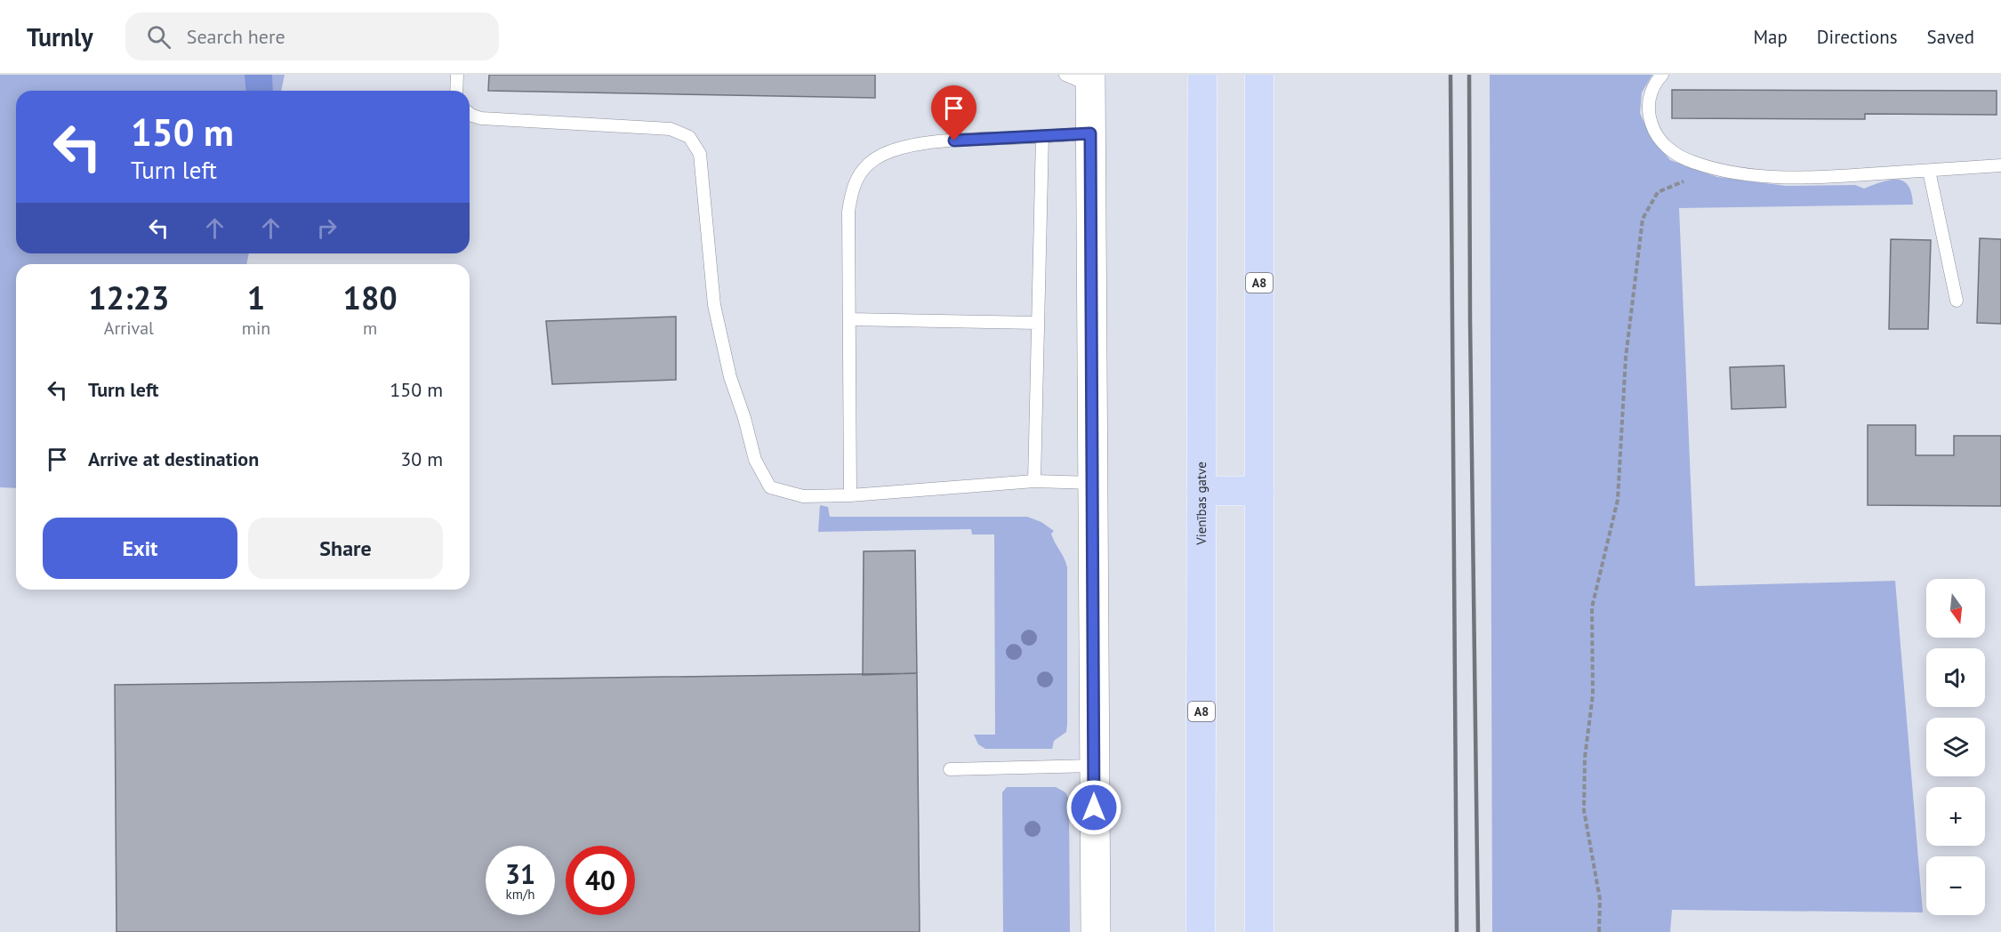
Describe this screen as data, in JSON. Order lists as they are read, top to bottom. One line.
{"streets":{"highway":["A8","Vienības gatve"]},"north":"bottom","page":{"header":"Turnly","search":"Search here","nav":["Map","Directions","Saved"],"turn":["150 m","Turn left"],"eta":["12:23","Arrival","1","min","180","m"],"list":[{"name":"Turn left","value":"150 m"},{"name":"Arrive at destination","value":"30 m"}],"buttons":["Exit","Share"],"map_buttons":["+","−"],"speed":"31 km/h","limit":"40"}}
